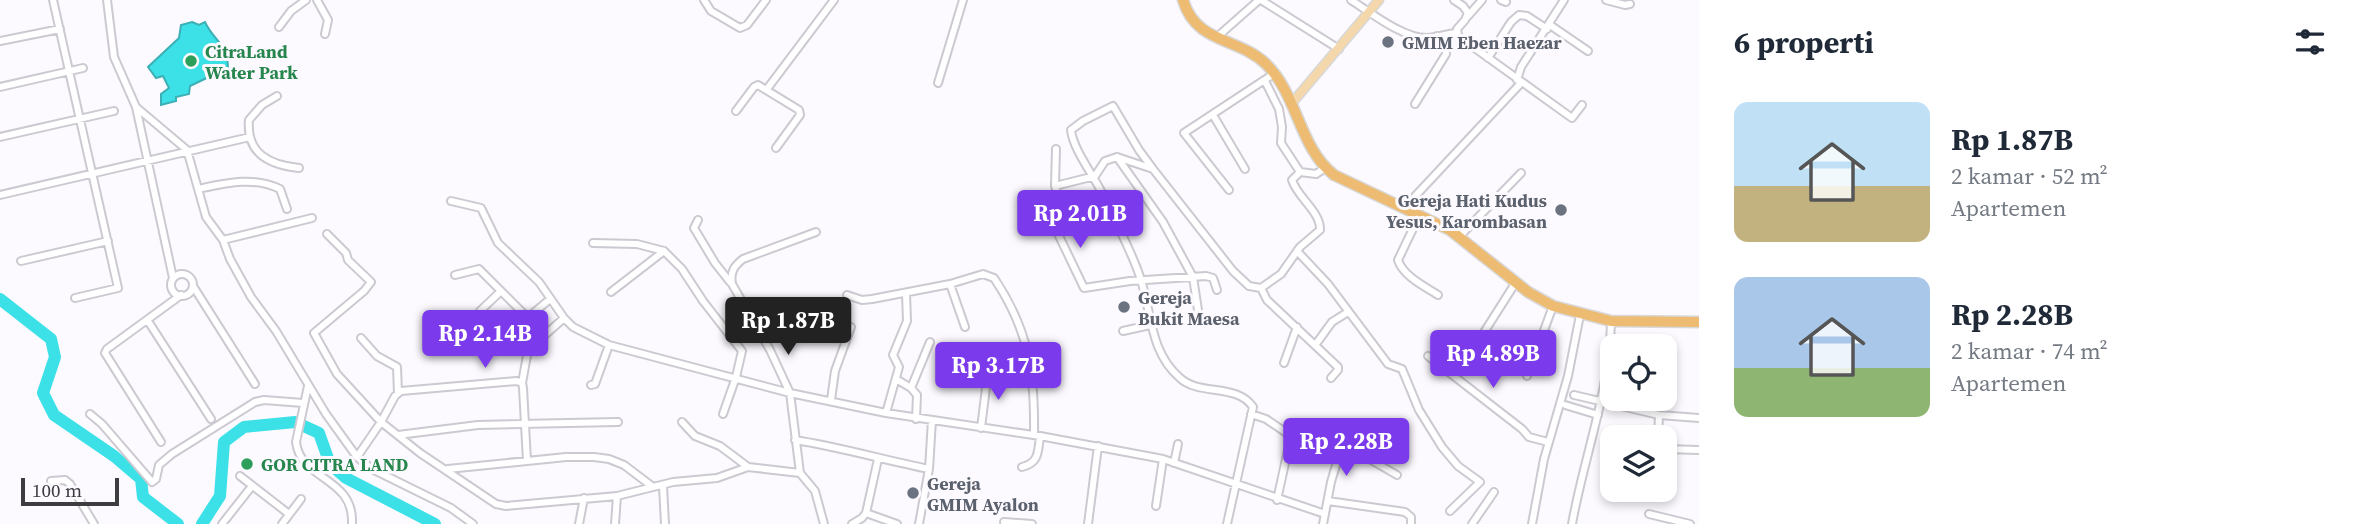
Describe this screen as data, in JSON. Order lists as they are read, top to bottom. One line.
{"places":["GMIM Eben Haezar","CitraLand Water Park","Gereja Hati Kudus Yesus, Karombasan","Gereja Bukit Maesa","GOR CITRA LAND","Gereja GMIM Ayalon"],"scale_bar":"100 m","page":{"heading":"6 properti","list":[{"name":"Rp 1.87B","note":"2 kamar · 52 m² · Apartemen"},{"name":"Rp 2.28B","note":"2 kamar · 74 m² · Apartemen"}],"price":["Rp 2.01B","Rp 1.87B","Rp 2.14B","Rp 4.89B","Rp 3.17B","Rp 2.28B"],"scale":"100 m"}}
